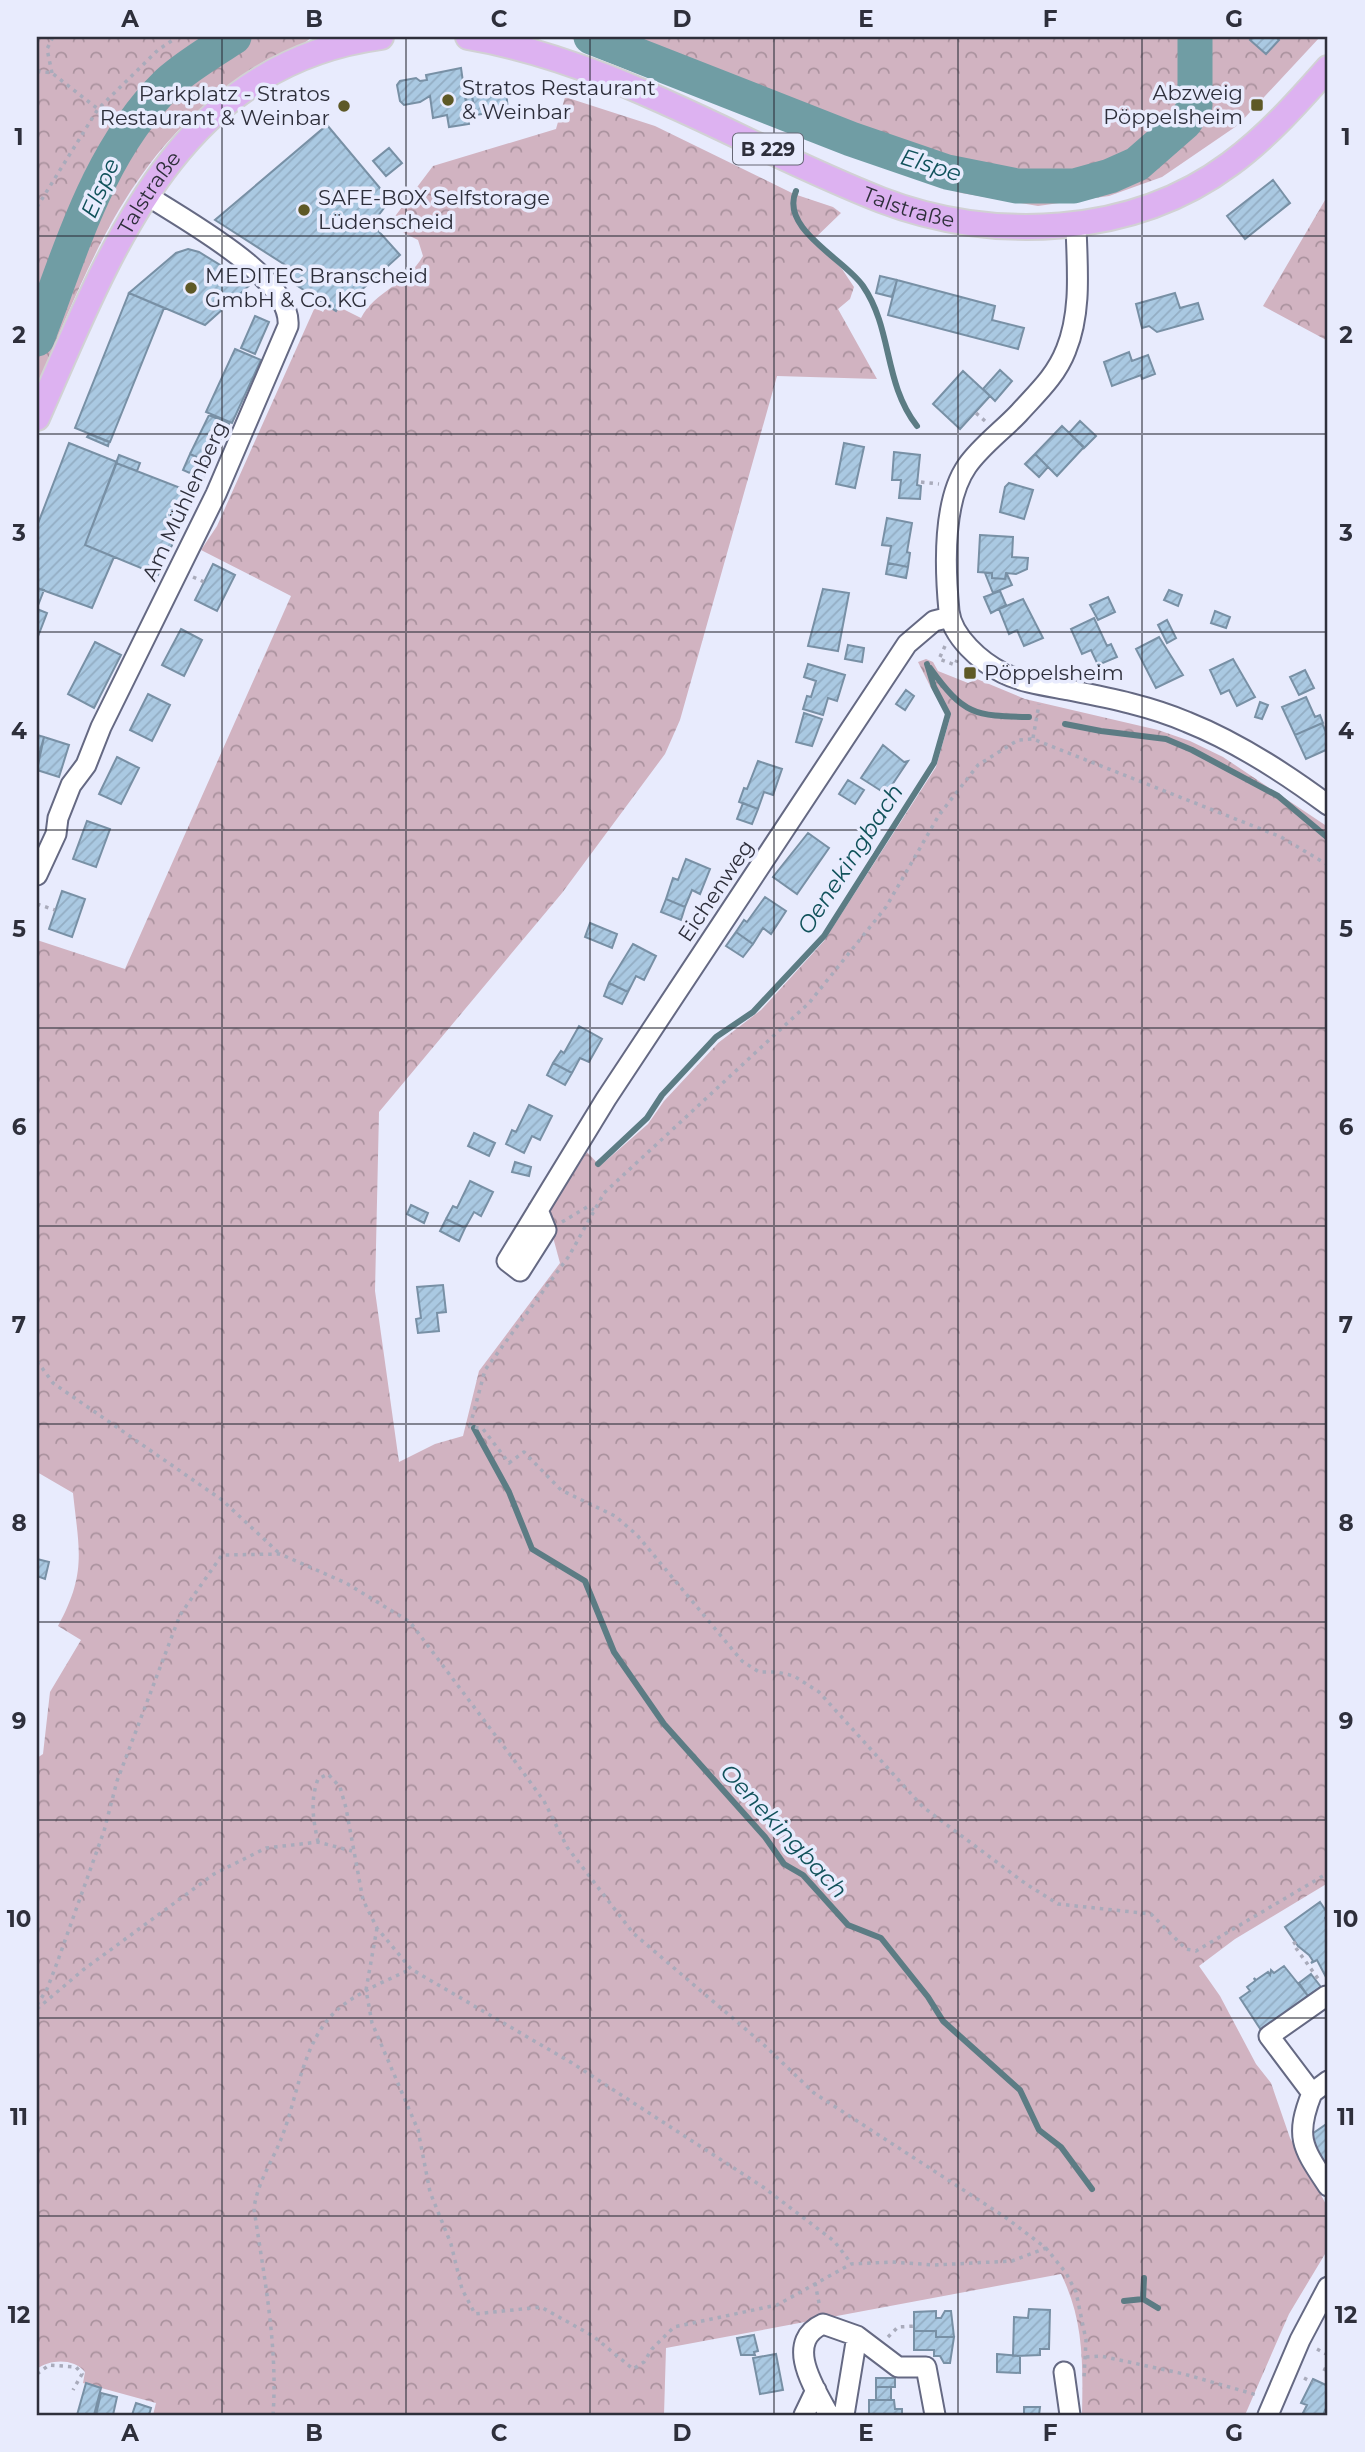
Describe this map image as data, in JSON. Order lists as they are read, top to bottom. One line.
{"streets":{"main road":["B 229","Talstraße"],"street":["Am Mühlenberg","Eichenweg"]},"crossings":[["Talstraße","Am Mühlenberg"]],"water":["Elspe","Oenekingbach"],"places":{"other":["Stratos Restaurant & Weinbar","Parkplatz - Stratos Restaurant & Weinbar","SAFE-BOX Selfstorage Lüdenscheid","MEDITEC Branscheid GmbH & Co. KG"],"transit":["Abzweig Pöppelsheim","Pöppelsheim"]},"grid":{"columns":["A","B","C","D","E","F","G"],"rows":["1","2","3","4","5","6","7","8","9","10","11","12"]}}
